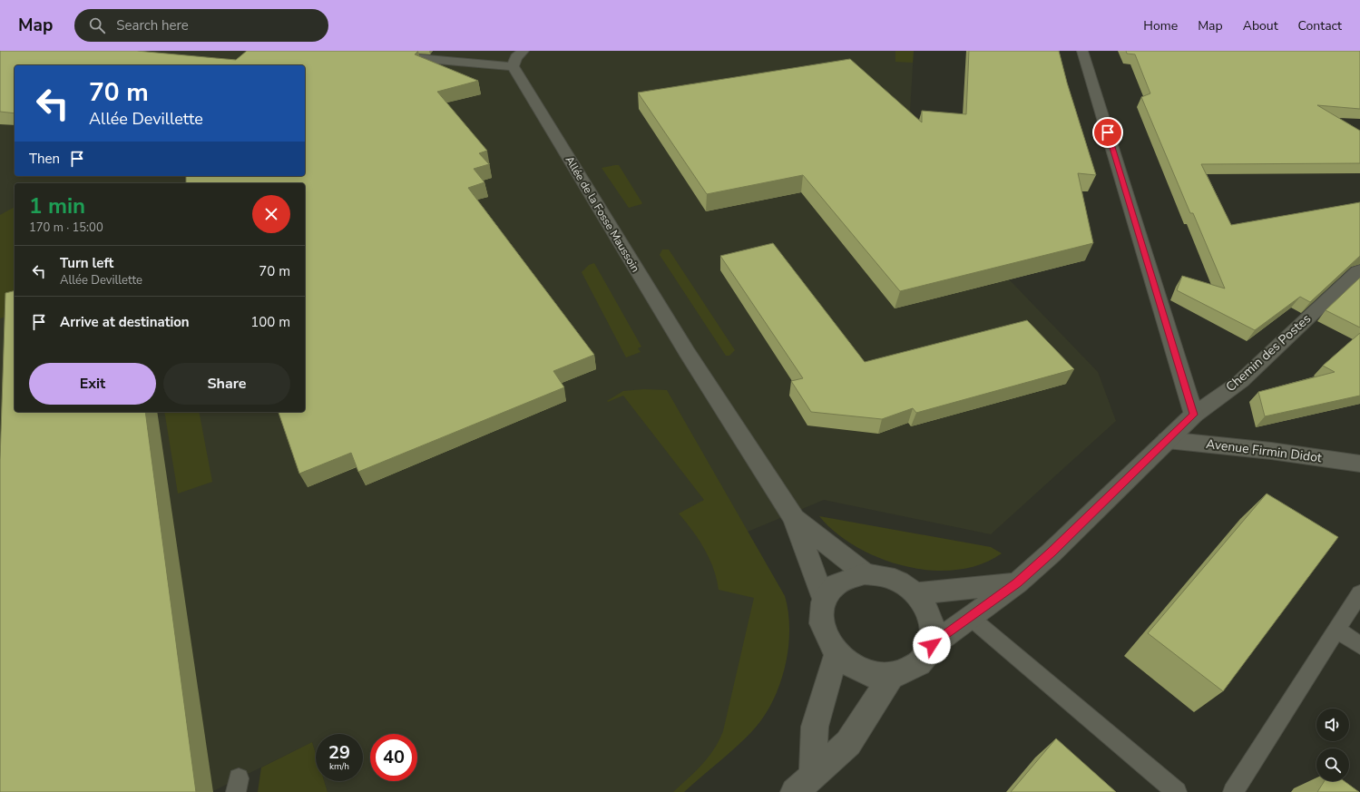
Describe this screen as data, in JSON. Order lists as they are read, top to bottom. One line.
{"streets":{"street":["Allée de la Fosse Maussoin","Chemin des Postes","Avenue Firmin Didot"]},"crossings":[["Allée de la Fosse Maussoin","Chemin des Postes"],["Chemin des Postes","Avenue Firmin Didot"]],"page":{"header":"Map","search":"Search here","nav":["Home","Map","About","Contact"],"turn":["70 m","Allée Devillette"],"then":"Then","heading":["1 min","170 m · 15:00"],"list":[{"name":"Turn left","note":"Allée Devillette","value":"70 m"},{"name":"Arrive at destination","value":"100 m"}],"buttons":["Exit","Share"],"speed":"29 km/h","limit":"40"}}
